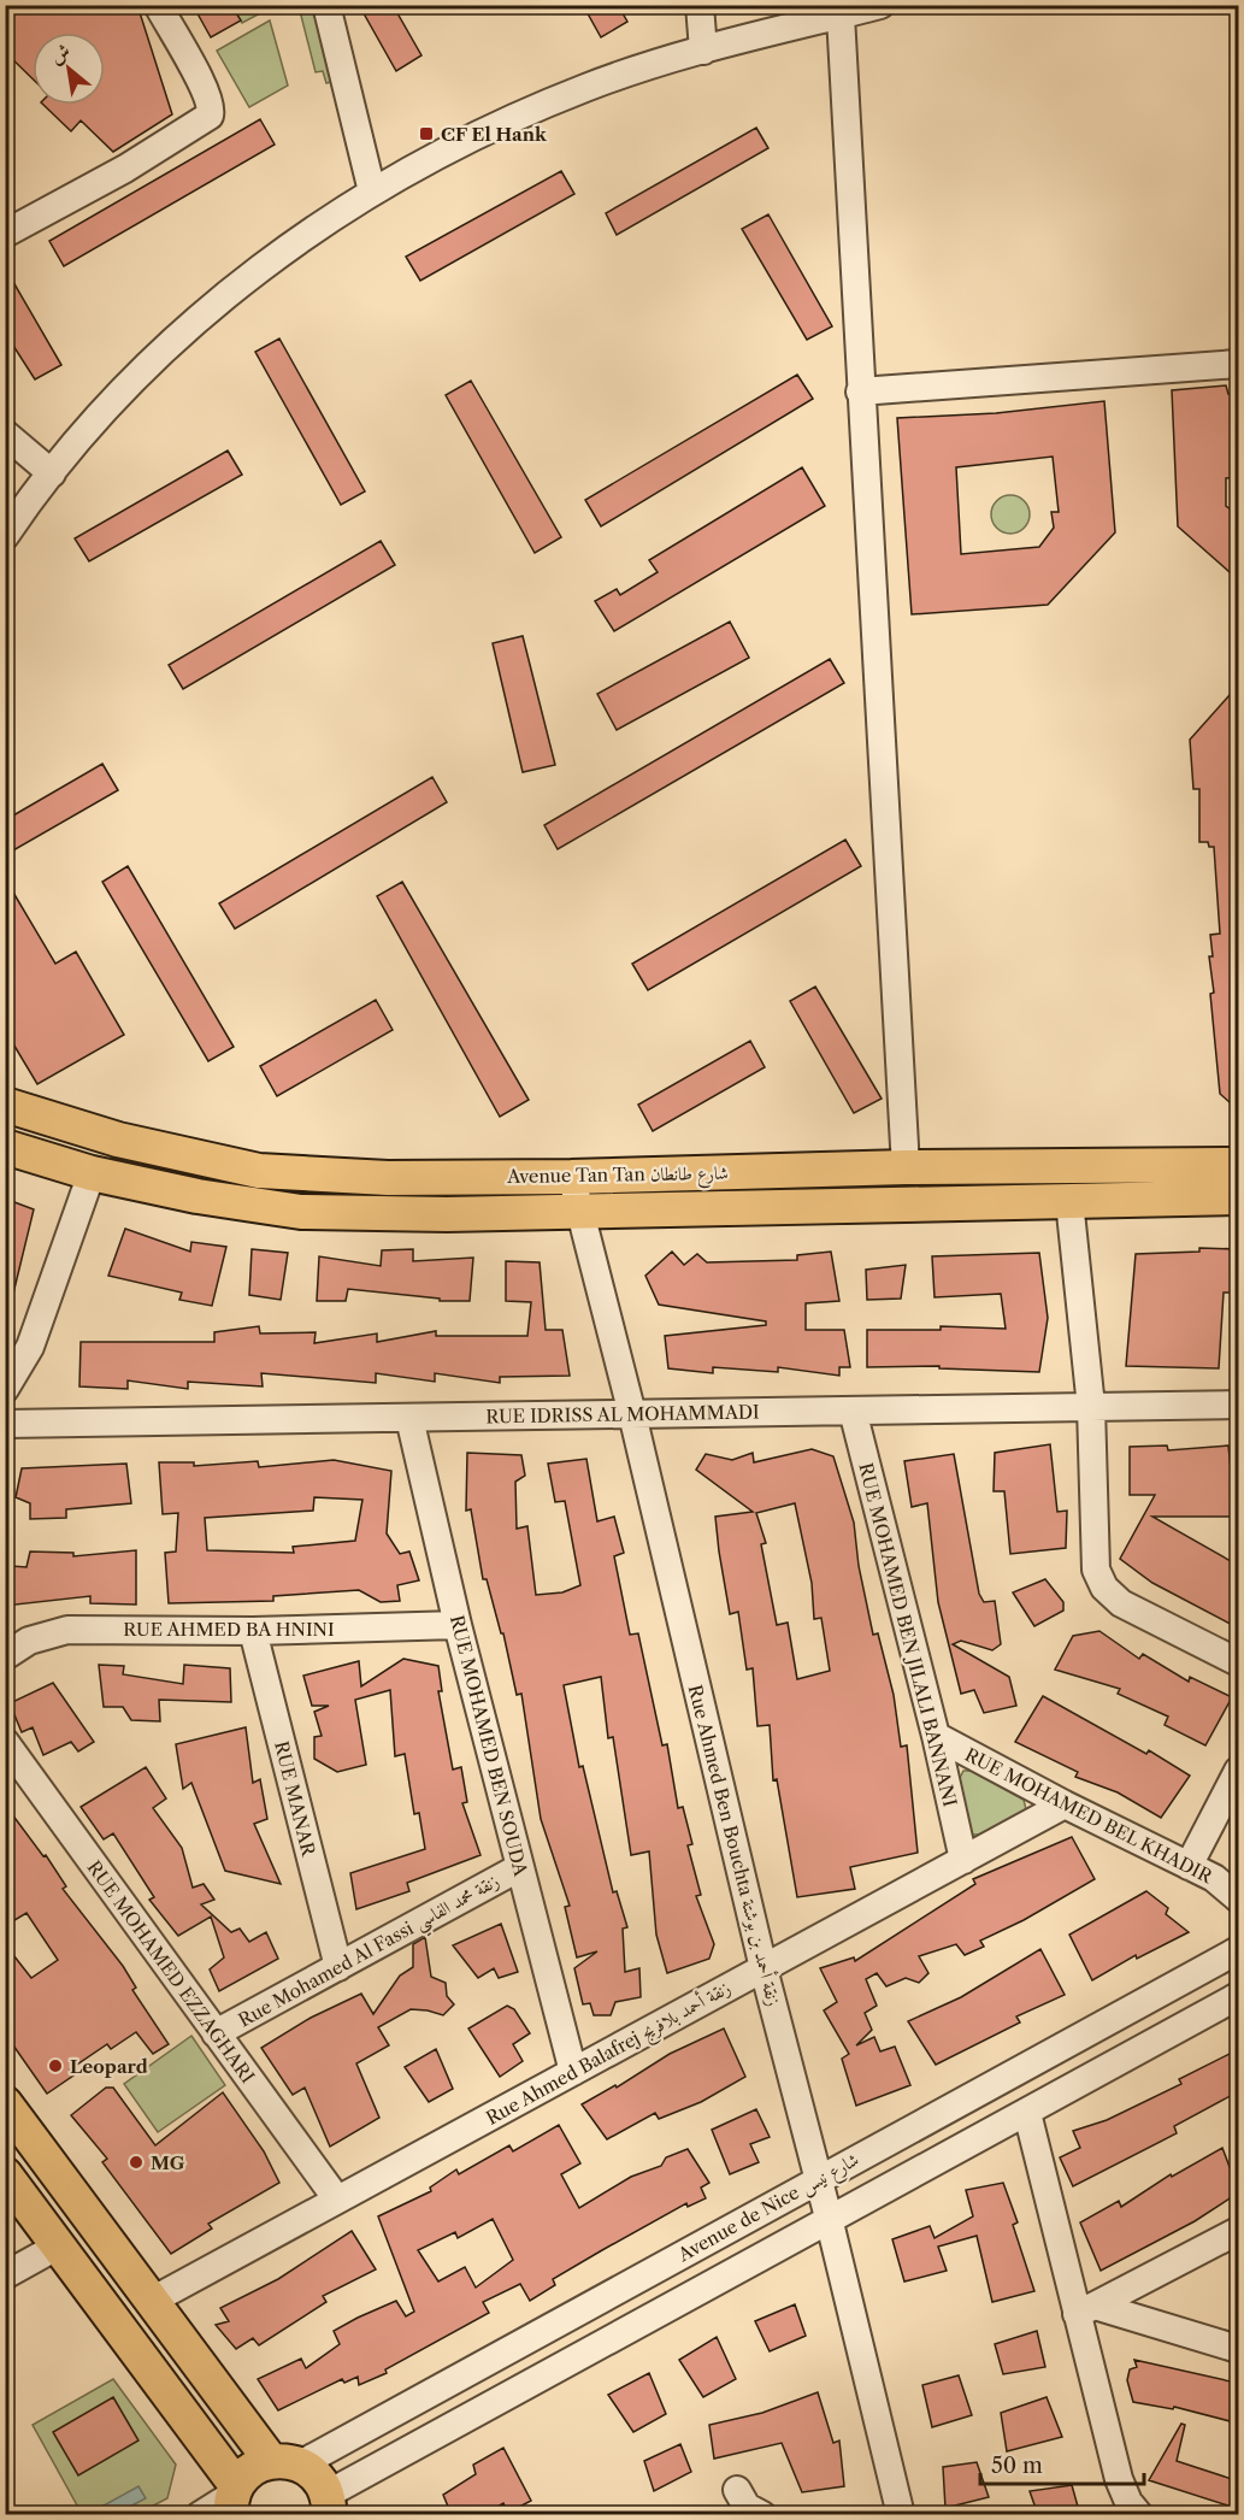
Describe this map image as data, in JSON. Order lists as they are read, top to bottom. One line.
{"streets":{"main road":["Avenue Tan Tan شارع طانطان"],"street":["RUE IDRISS AL MOHAMMADI","RUE AHMED BA HNINI","RUE MOHAMED BEN JILALI BANNANI","RUE MOHAMED BEN SOUDA","RUE MANAR","RUE MOHAMED BEL KHADIR","Rue Ahmed Ben Bouchta زنقة أحمد بن بوشتة","Rue Mohamed Al Fassi زنقة محمد الفاسي","RUE MOHAMED EZZAGHARI","Rue Ahmed Balafrej زنقة أحمد بلافريج","Avenue de Nice شارع نيس"]},"crossings":[["Avenue Tan Tan شارع طانطان","Rue Ahmed Ben Bouchta زنقة أحمد بن بوشتة"],["RUE IDRISS AL MOHAMMADI","RUE MOHAMED BEN JILALI BANNANI"],["RUE IDRISS AL MOHAMMADI","RUE MOHAMED BEN SOUDA"],["RUE IDRISS AL MOHAMMADI","Rue Ahmed Ben Bouchta زنقة أحمد بن بوشتة"],["RUE AHMED BA HNINI","RUE MOHAMED BEN SOUDA"],["RUE AHMED BA HNINI","RUE MANAR"],["RUE MOHAMED BEN JILALI BANNANI","RUE MOHAMED BEL KHADIR"],["RUE MOHAMED BEN JILALI BANNANI","Rue Ahmed Balafrej زنقة أحمد بلافريج"],["RUE MOHAMED BEN SOUDA","Rue Mohamed Al Fassi زنقة محمد الفاسي"],["RUE MOHAMED BEN SOUDA","Rue Ahmed Balafrej زنقة أحمد بلافريج"],["RUE MANAR","Rue Mohamed Al Fassi زنقة محمد الفاسي"],["RUE MOHAMED BEL KHADIR","Rue Ahmed Balafrej زنقة أحمد بلافريج"],["Rue Ahmed Ben Bouchta زنقة أحمد بن بوشتة","Rue Ahmed Balafrej زنقة أحمد بلافريج"],["Rue Ahmed Ben Bouchta زنقة أحمد بن بوشتة","Avenue de Nice شارع نيس"],["Rue Mohamed Al Fassi زنقة محمد الفاسي","RUE MOHAMED EZZAGHARI"],["RUE MOHAMED EZZAGHARI","Rue Ahmed Balafrej زنقة أحمد بلافريج"]],"places":{"transit":["CF El Hank"],"other":["Leopard","MG"]},"scale_bar":"50 m","north":"top left"}
